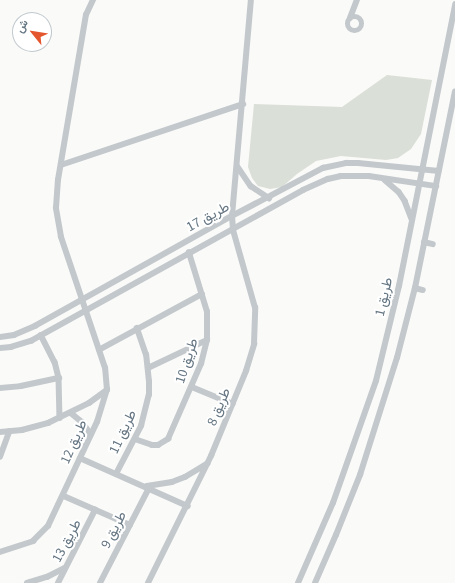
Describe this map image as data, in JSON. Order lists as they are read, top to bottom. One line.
{"streets":{"street":["طريق 17","طريق 1","طريق 10","طريق 8","طريق 11","طريق 12","طريق 9","طريق 13"]},"crossings":[["طريق 17","طريق 1"],["طريق 17","طريق 10"],["طريق 17","طريق 8"],["طريق 17","طريق 12"],["طريق 10","طريق 11"]],"north":"top left"}
